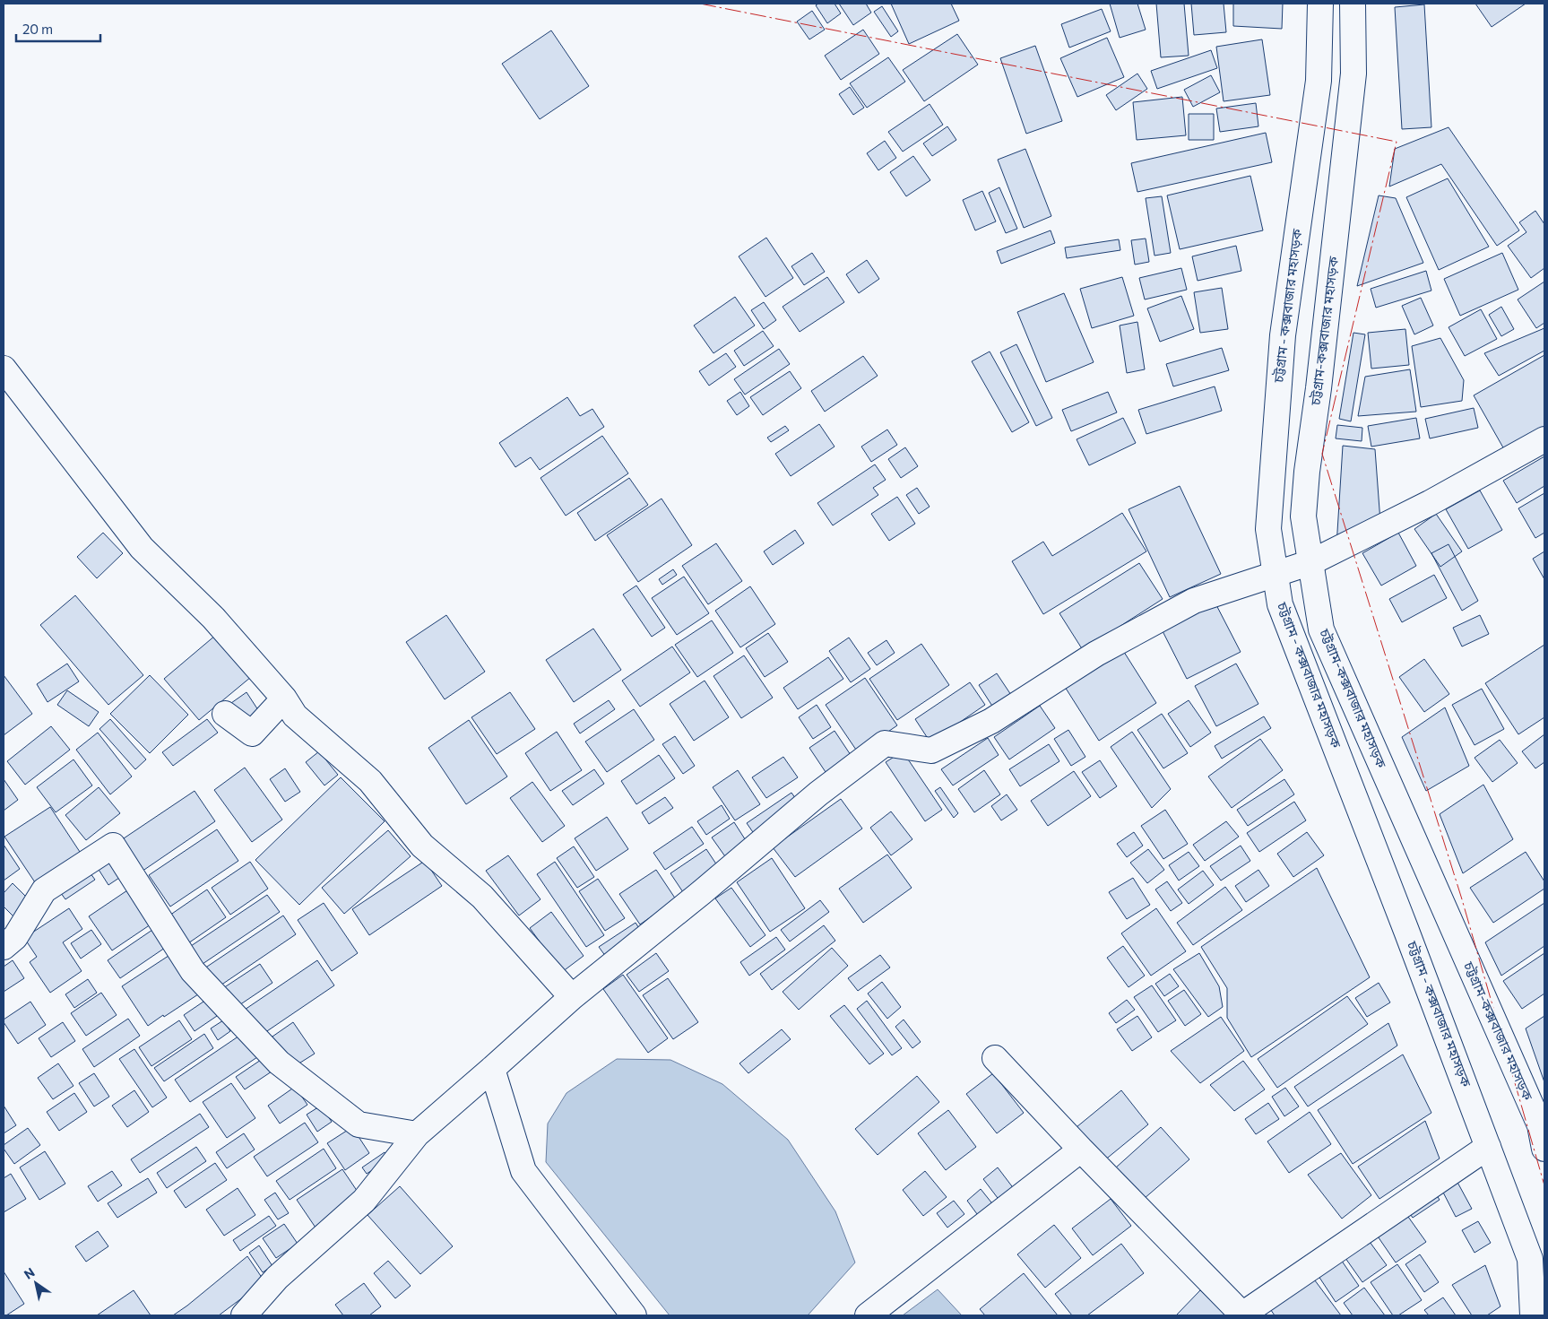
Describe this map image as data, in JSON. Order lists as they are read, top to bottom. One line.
{"streets":{"main road":["চট্টগ্রাম - কক্সবাজার মহাসড়ক","চট্টগ্রাম-কক্সবাজার মহাসড়ক"]},"scale_bar":"20 m","north":"top left"}
